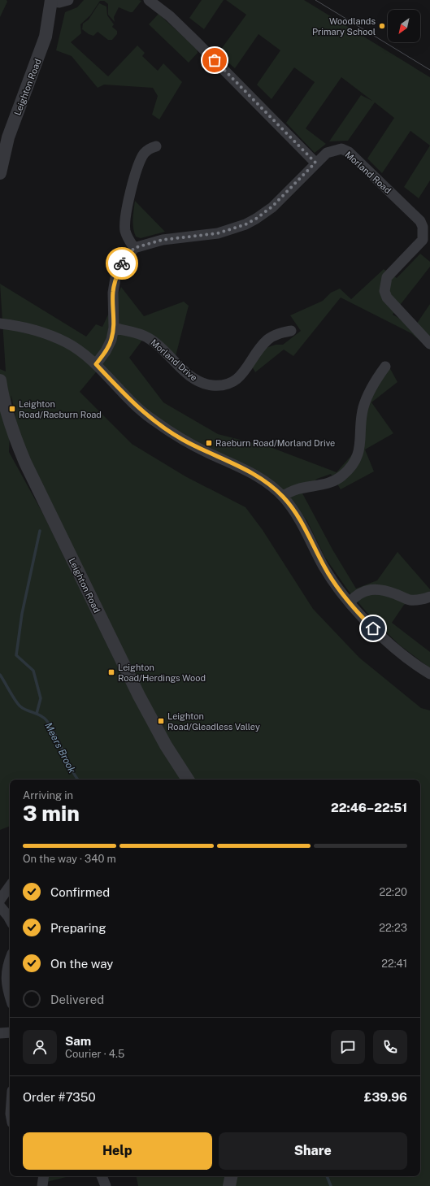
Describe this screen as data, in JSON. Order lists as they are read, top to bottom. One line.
{"streets":{"street":["Leighton Road","Morland Road","Morland Drive"]},"water":["Meers Brook"],"places":{"other":["Woodlands Primary School"],"transit":["Leighton Road/Raeburn Road","Raeburn Road/Morland Drive","Leighton Road/Herdings Wood","Leighton Road/Gleadless Valley"]},"north":"bottom left","page":{"heading":["3 min","Arriving in","22:46–22:51"],"panel":["Sam","Courier · 4.5","Order #7350","£39.96"],"bar":"On the way · 340 m","list":[["Confirmed","22:20"],["Preparing","22:23"],["On the way","22:41"],"Delivered"],"buttons":["Help","Share"]}}
